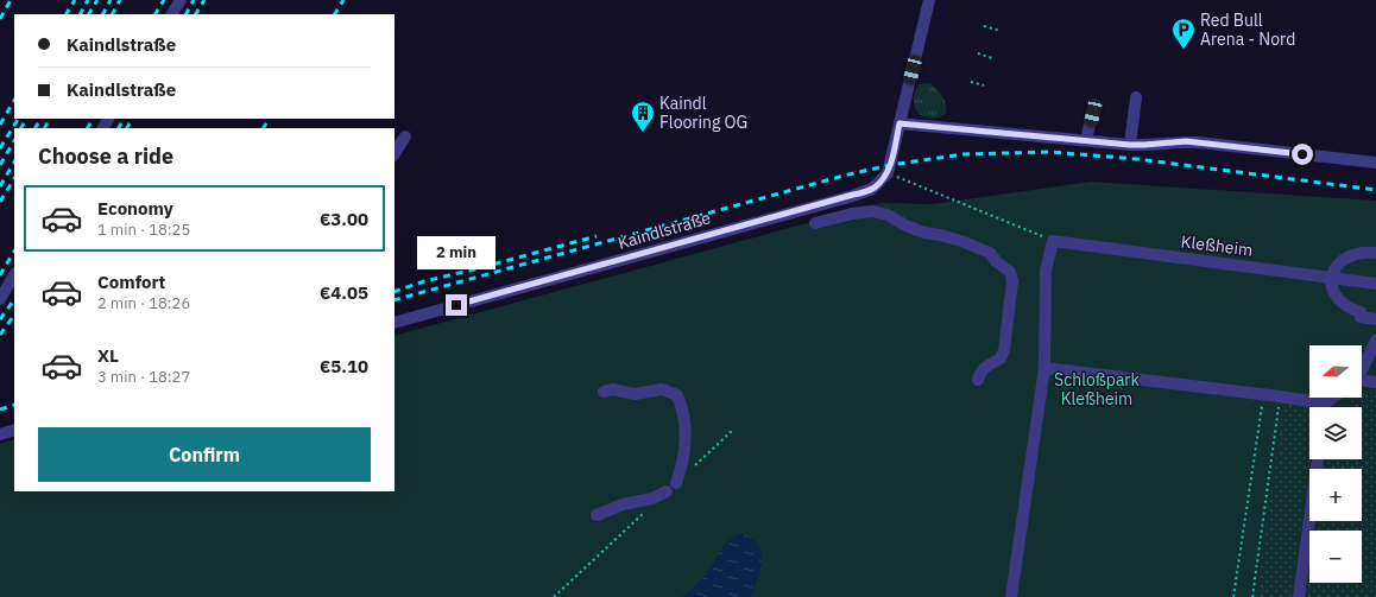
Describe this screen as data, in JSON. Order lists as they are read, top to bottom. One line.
{"streets":{"street":["Kaindlstraße","Kleßheim"]},"parks":["Schloßpark Kleßheim"],"places":{"parking":["Red Bull Arena - Nord"],"building":["Kaindl Flooring OG"]},"north":"left","page":{"banner":["Kaindlstraße","Kaindlstraße"],"heading":"Choose a ride","list":[{"name":"Economy","note":"1 min · 18:25","value":"€3.00"},{"name":"Comfort","note":"2 min · 18:26","value":"€4.05"},{"name":"XL","note":"3 min · 18:27","value":"€5.10"}],"bubble":"2 min","map_buttons":["+","−"],"buttons":"Confirm"}}
